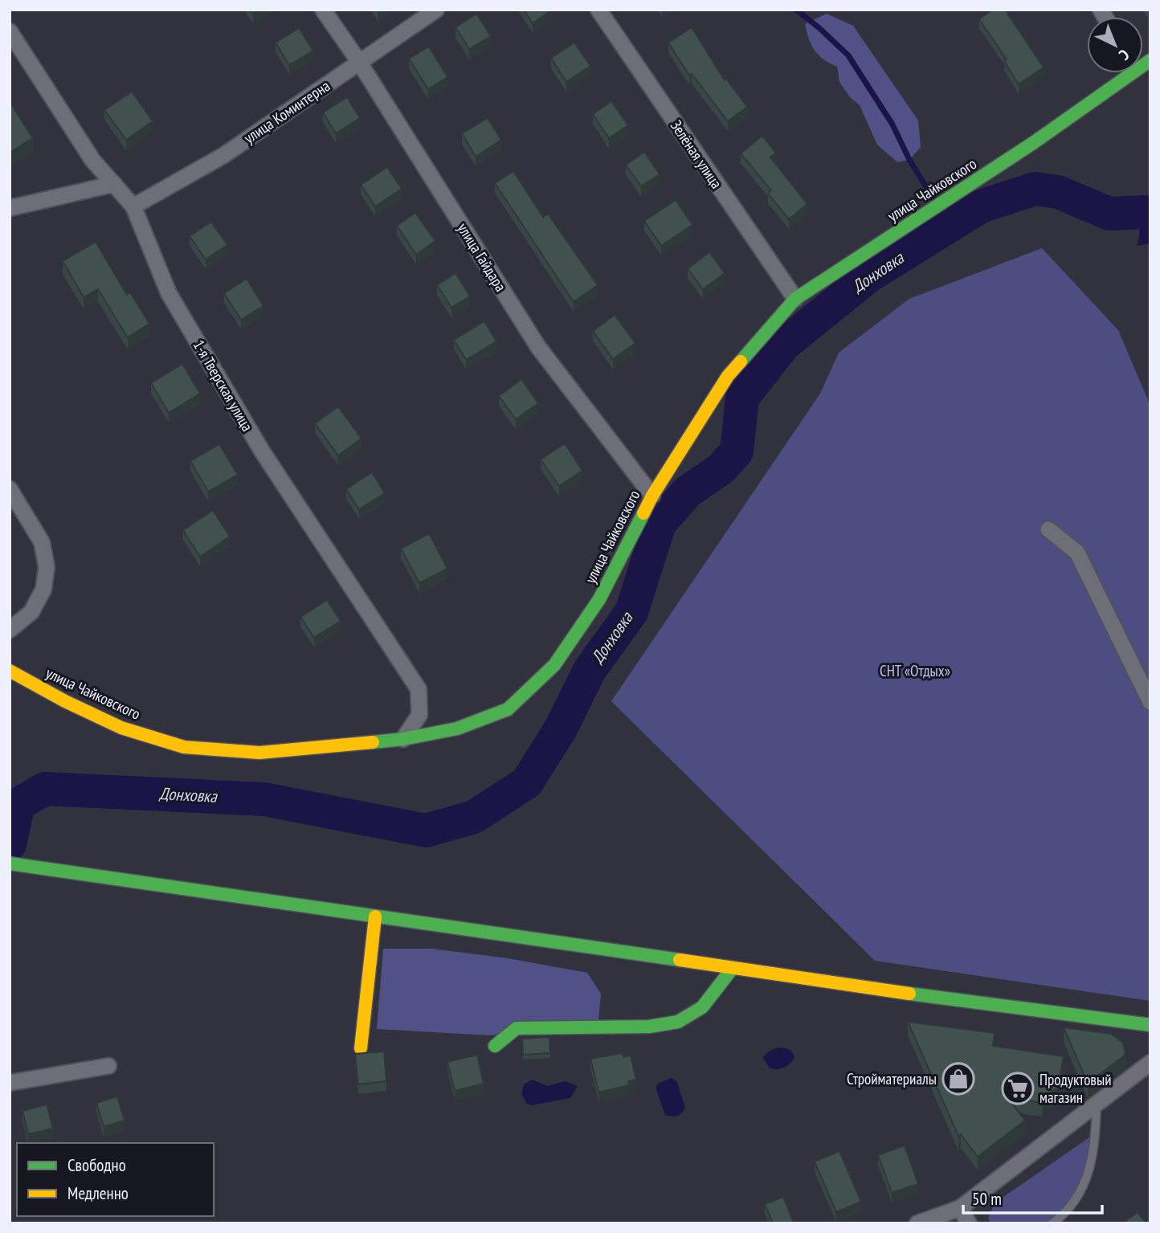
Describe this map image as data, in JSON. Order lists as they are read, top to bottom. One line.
{"streets":{"street":["улица Коминтерна","Зелёная улица","улица Чайковского","улица Гайдара","1-я Тверская улица"]},"crossings":[["улица Коминтерна","улица Гайдара"],["улица Коминтерна","1-я Тверская улица"],["Зелёная улица","улица Чайковского"],["улица Чайковского","улица Гайдара"],["улица Чайковского","1-я Тверская улица"]],"water":["Донховка"],"parks":["СНТ «Отдых»"],"places":{"shop":["Стройматериалы"],"supermarket":["Продуктовый магазин"]},"legend":["Свободно","Медленно"],"scale_bar":"50 m","north":"bottom right"}
